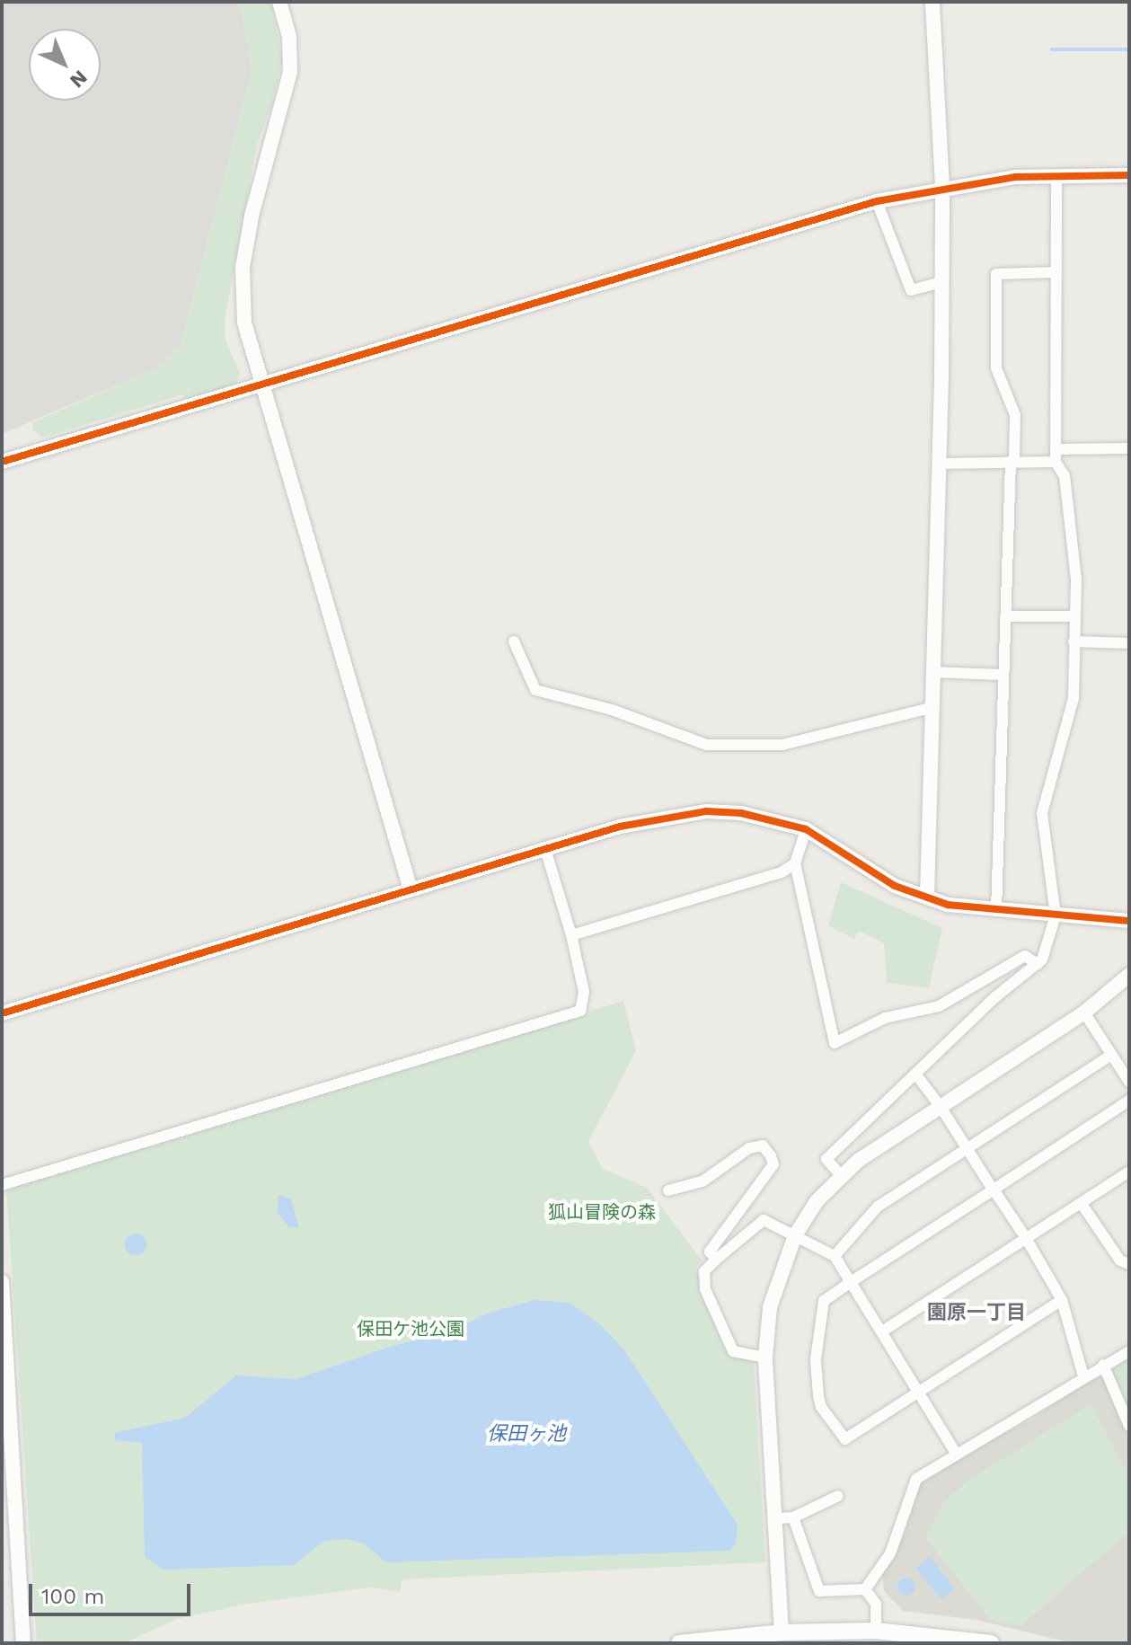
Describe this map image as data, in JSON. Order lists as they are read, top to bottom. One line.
{"districts":["園原一丁目"],"water":["保田ヶ池"],"parks":["狐山冒険の森","保田ケ池公園"],"scale_bar":"100 m","north":"bottom right"}
